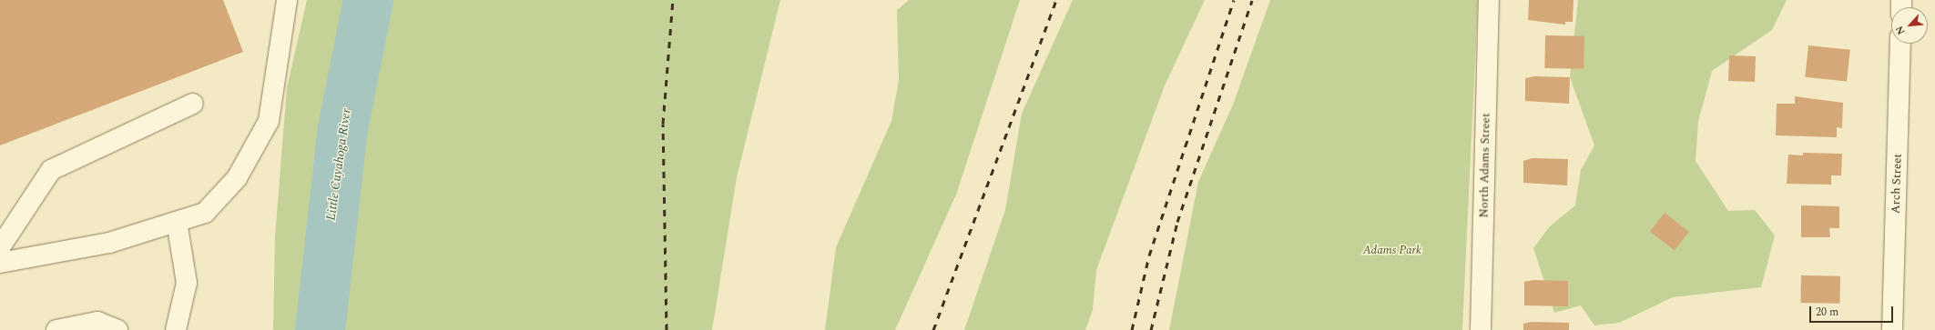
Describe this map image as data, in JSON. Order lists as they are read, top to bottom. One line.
{"streets":{"street":["North Adams Street","Arch Street"]},"water":["Little Cuyahoga River"],"parks":["Adams Park"],"scale_bar":"20 m","north":"bottom left"}
